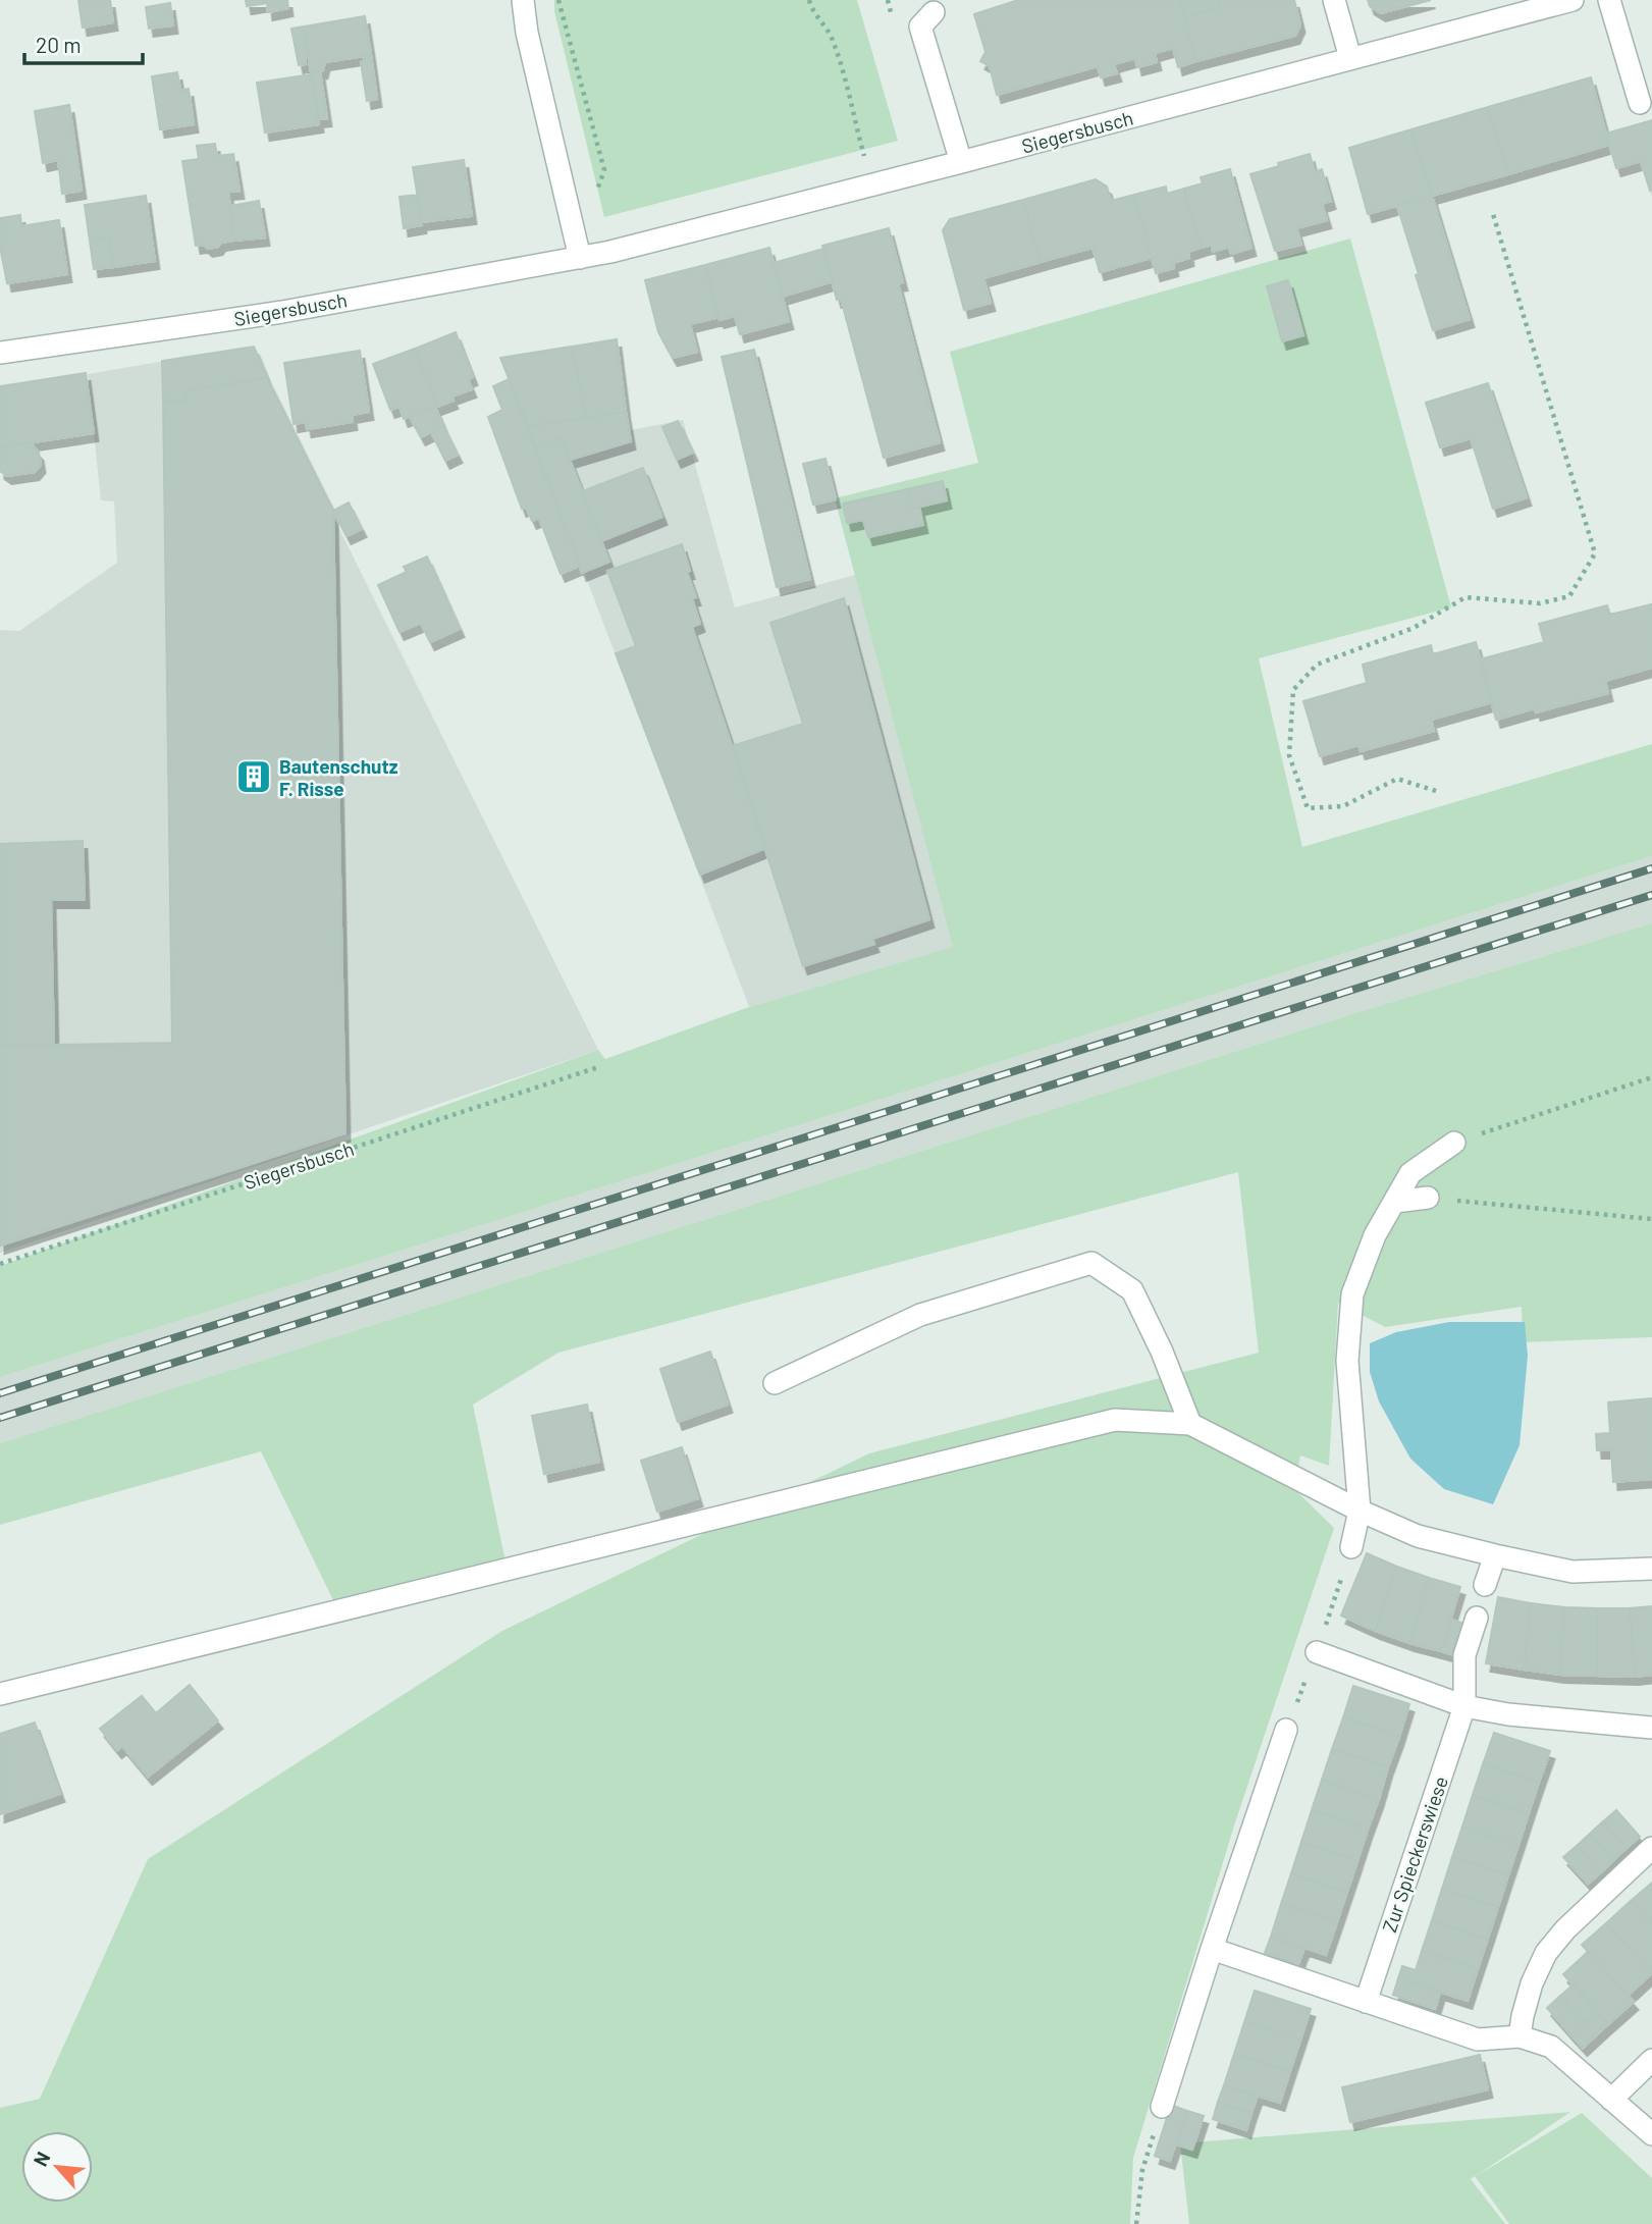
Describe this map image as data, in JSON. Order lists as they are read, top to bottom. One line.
{"streets":{"street":["Siegersbusch","Zur Spieckerswiese"]},"places":{"building":["Bautenschutz F. Risse"]},"scale_bar":"20 m","north":"top left"}
